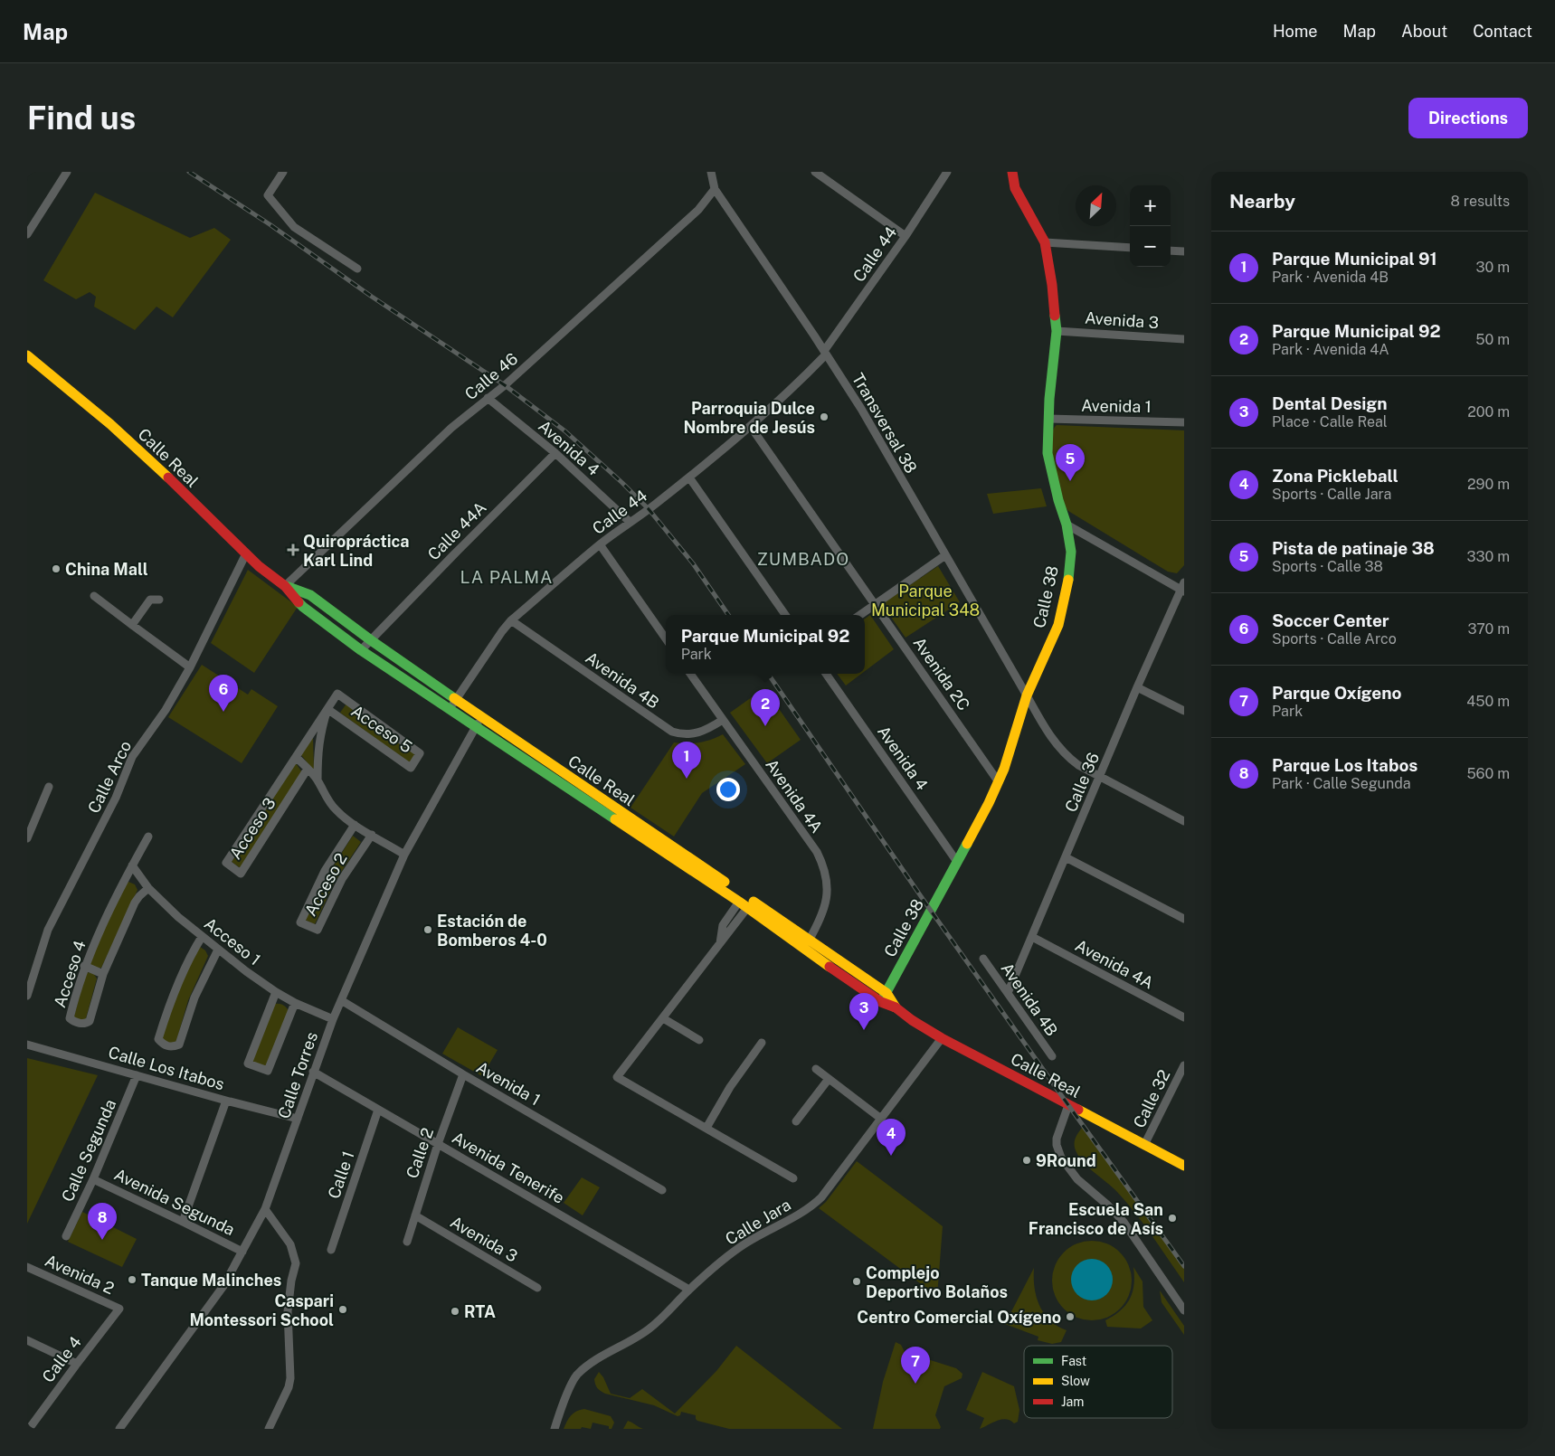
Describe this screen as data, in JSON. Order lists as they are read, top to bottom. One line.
{"streets":{"main road":["Calle Real","Calle 38"],"street":["Calle 44","Avenida 3","Calle 46","Avenida 1","Transversal 38","Avenida 4","Calle 44A","Avenida 2C","Avenida 4B","Acceso 5","Calle Arco","Calle 36","Avenida 4A","Acceso 3","Acceso 2","Acceso 1","Acceso 4","Calle Los Itabos","Calle Torres","Calle 32","Calle Segunda","Calle 2","Avenida Tenerife","Calle 1","Avenida Segunda","Calle Jara","Avenida 2","Calle 4"]},"crossings":[["Calle 44","Transversal 38"],["Calle 44","Avenida 4"],["Calle 44","Calle Real"],["Calle 44","Avenida 2C"],["Calle 44","Avenida 4B"],["Avenida 3","Calle 38"],["Avenida 3","Calle 2"],["Calle 46","Transversal 38"],["Calle 46","Avenida 4"],["Calle 46","Calle Real"],["Avenida 1","Calle 38"],["Avenida 1","Calle Torres"],["Avenida 1","Calle 2"],["Transversal 38","Calle 38"],["Transversal 38","Calle 36"],["Avenida 4","Calle 44A"],["Avenida 4","Calle 38"],["Calle Real","Calle 44A"],["Calle Real","Calle 38"],["Calle Real","Calle Arco"],["Calle Real","Avenida 4A"],["Calle Real","Calle Torres"],["Calle Real","Calle 32"],["Calle Real","Calle Jara"],["Calle 38","Avenida 2C"],["Avenida 4B","Calle 36"],["Avenida 4B","Avenida 4A"],["Calle 36","Avenida 4A"],["Acceso 1","Acceso 4"],["Acceso 1","Calle Torres"],["Calle Los Itabos","Calle Torres"],["Calle Los Itabos","Calle Segunda"],["Calle Torres","Avenida Tenerife"],["Calle Torres","Avenida Segunda"],["Calle Segunda","Avenida Segunda"],["Calle 2","Avenida Tenerife"],["Avenida Tenerife","Calle 1"],["Avenida Tenerife","Calle Jara"],["Avenida 2","Calle 4"]],"districts":["ZUMBADO","LA PALMA"],"parks":["Parque Municipal 348"],"places":{"other":["Parroquia Dulce Nombre de Jesús","China Mall","Estación de Bomberos 4-0","9Round","Escuela San Francisco de Asís","Tanque Malinches","Complejo Deportivo Bolaños","Caspari Montessori School","RTA","Centro Comercial Oxígeno"],"health":["Quiropráctica Karl Lind"]},"legend":["Fast","Slow","Jam"],"north":"top right","page":{"header":"Map","nav":["Home","Map","About","Contact"],"buttons":"Directions","title":"Find us","heading":["Nearby","8 results"],"map_buttons":["+","−"],"list":[{"mark":"1","name":"Parque Municipal 91","note":"Park · Avenida 4B","value":"30 m"},{"mark":"2","name":"Parque Municipal 92","note":"Park · Avenida 4A","value":"50 m"},{"mark":"3","name":"Dental Design","note":"Place · Calle Real","value":"200 m"},{"mark":"4","name":"Zona Pickleball","note":"Sports · Calle Jara","value":"290 m"},{"mark":"5","name":"Pista de patinaje 38","note":"Sports · Calle 38","value":"330 m"},{"mark":"6","name":"Soccer Center","note":"Sports · Calle Arco","value":"370 m"},{"mark":"7","name":"Parque Oxígeno","note":"Park","value":"450 m"},{"mark":"8","name":"Parque Los Itabos","note":"Park · Calle Segunda","value":"560 m"}],"pins":["5","6","2","1","3","4","8","7"],"popup":["Parque Municipal 92","Park"]}}
